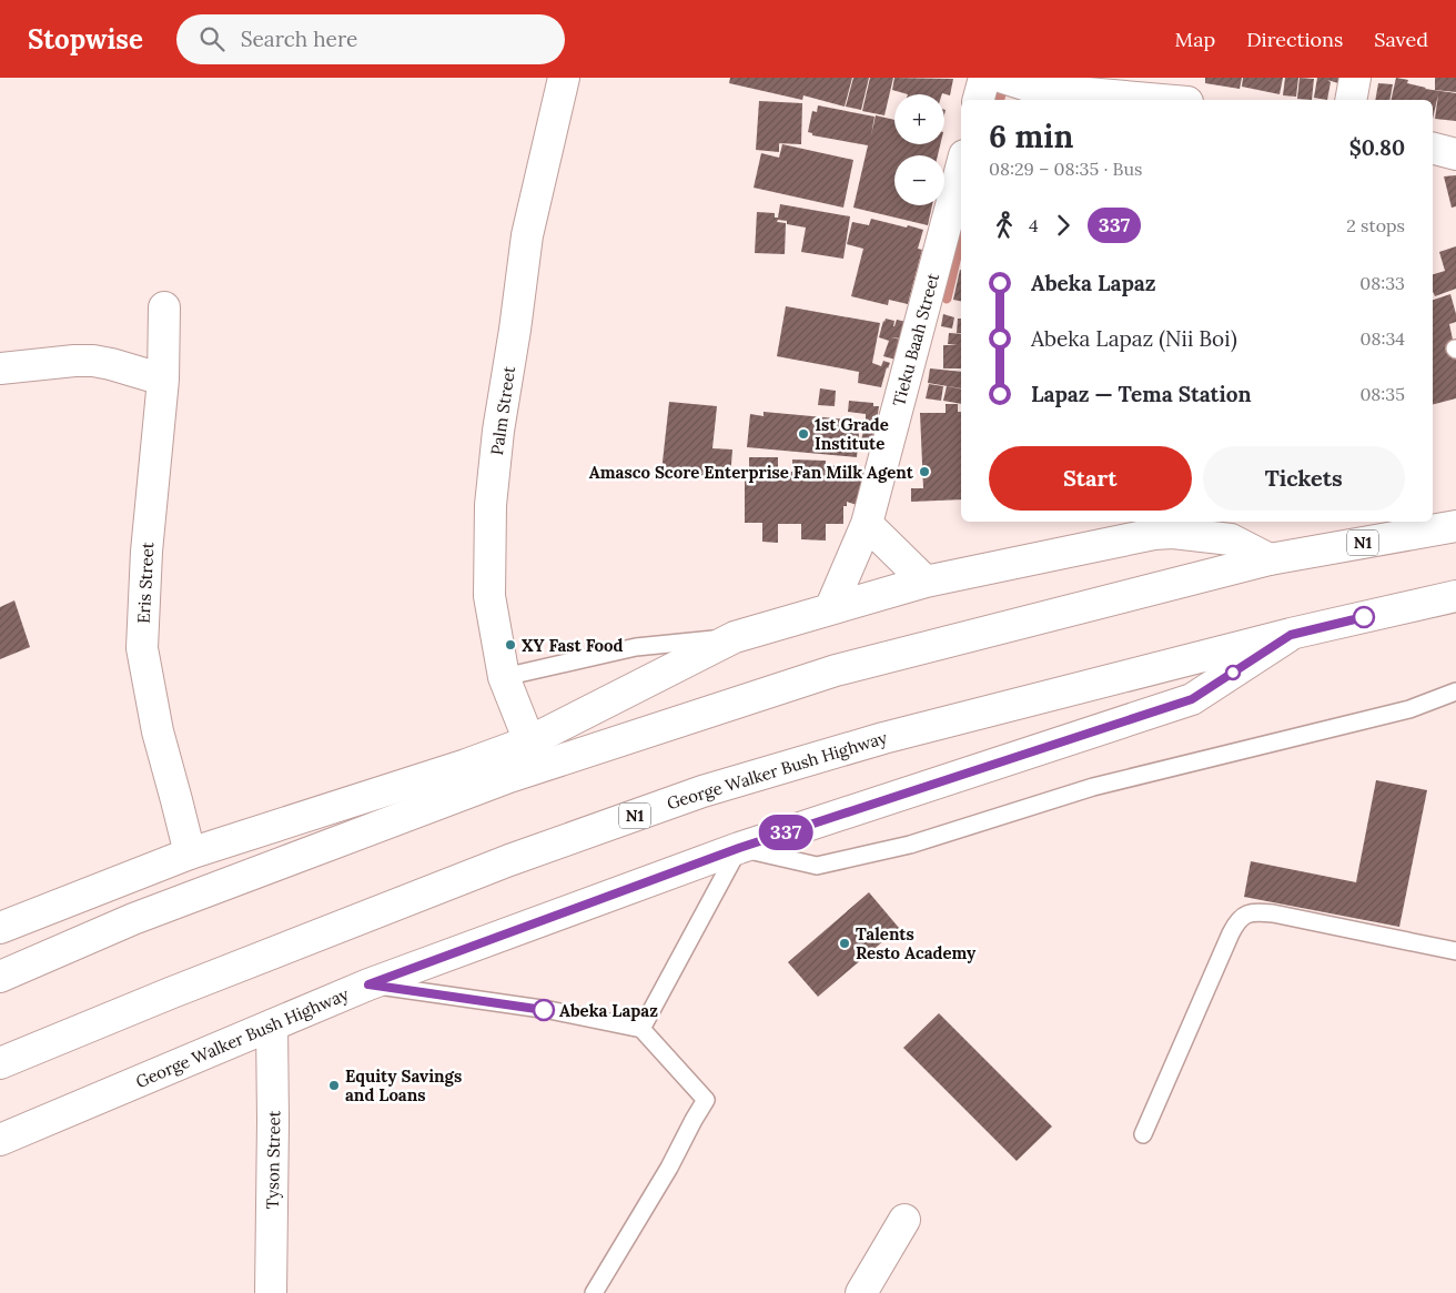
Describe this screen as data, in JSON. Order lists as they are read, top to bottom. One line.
{"streets":{"main road":["Tieku Baah Street","Palm Street","N1","Eris Street","George Walker Bush Highway","Tyson Street"]},"crossings":[["George Walker Bush Highway","Tyson Street"]],"places":["1st Grade Institute","Amasco Score Enterprise Fan Milk Agent","XY Fast Food","Talents Resto Academy","Abeka Lapaz","Equity Savings and Loans"],"lines":["bus line 337"],"page":{"header":"Stopwise","search":"Search here","nav":["Map","Directions","Saved"],"on_map":"337","map_buttons":["+","−"],"heading":["6 min","08:29 – 08:35 · Bus","$0.80"],"legs":["4","337","2 stops"],"list":[{"name":"Abeka Lapaz","value":"08:33"},{"name":"Abeka Lapaz (Nii Boi)","value":"08:34"},{"name":"Lapaz — Tema Station","value":"08:35"}],"buttons":["Start","Tickets"]}}
